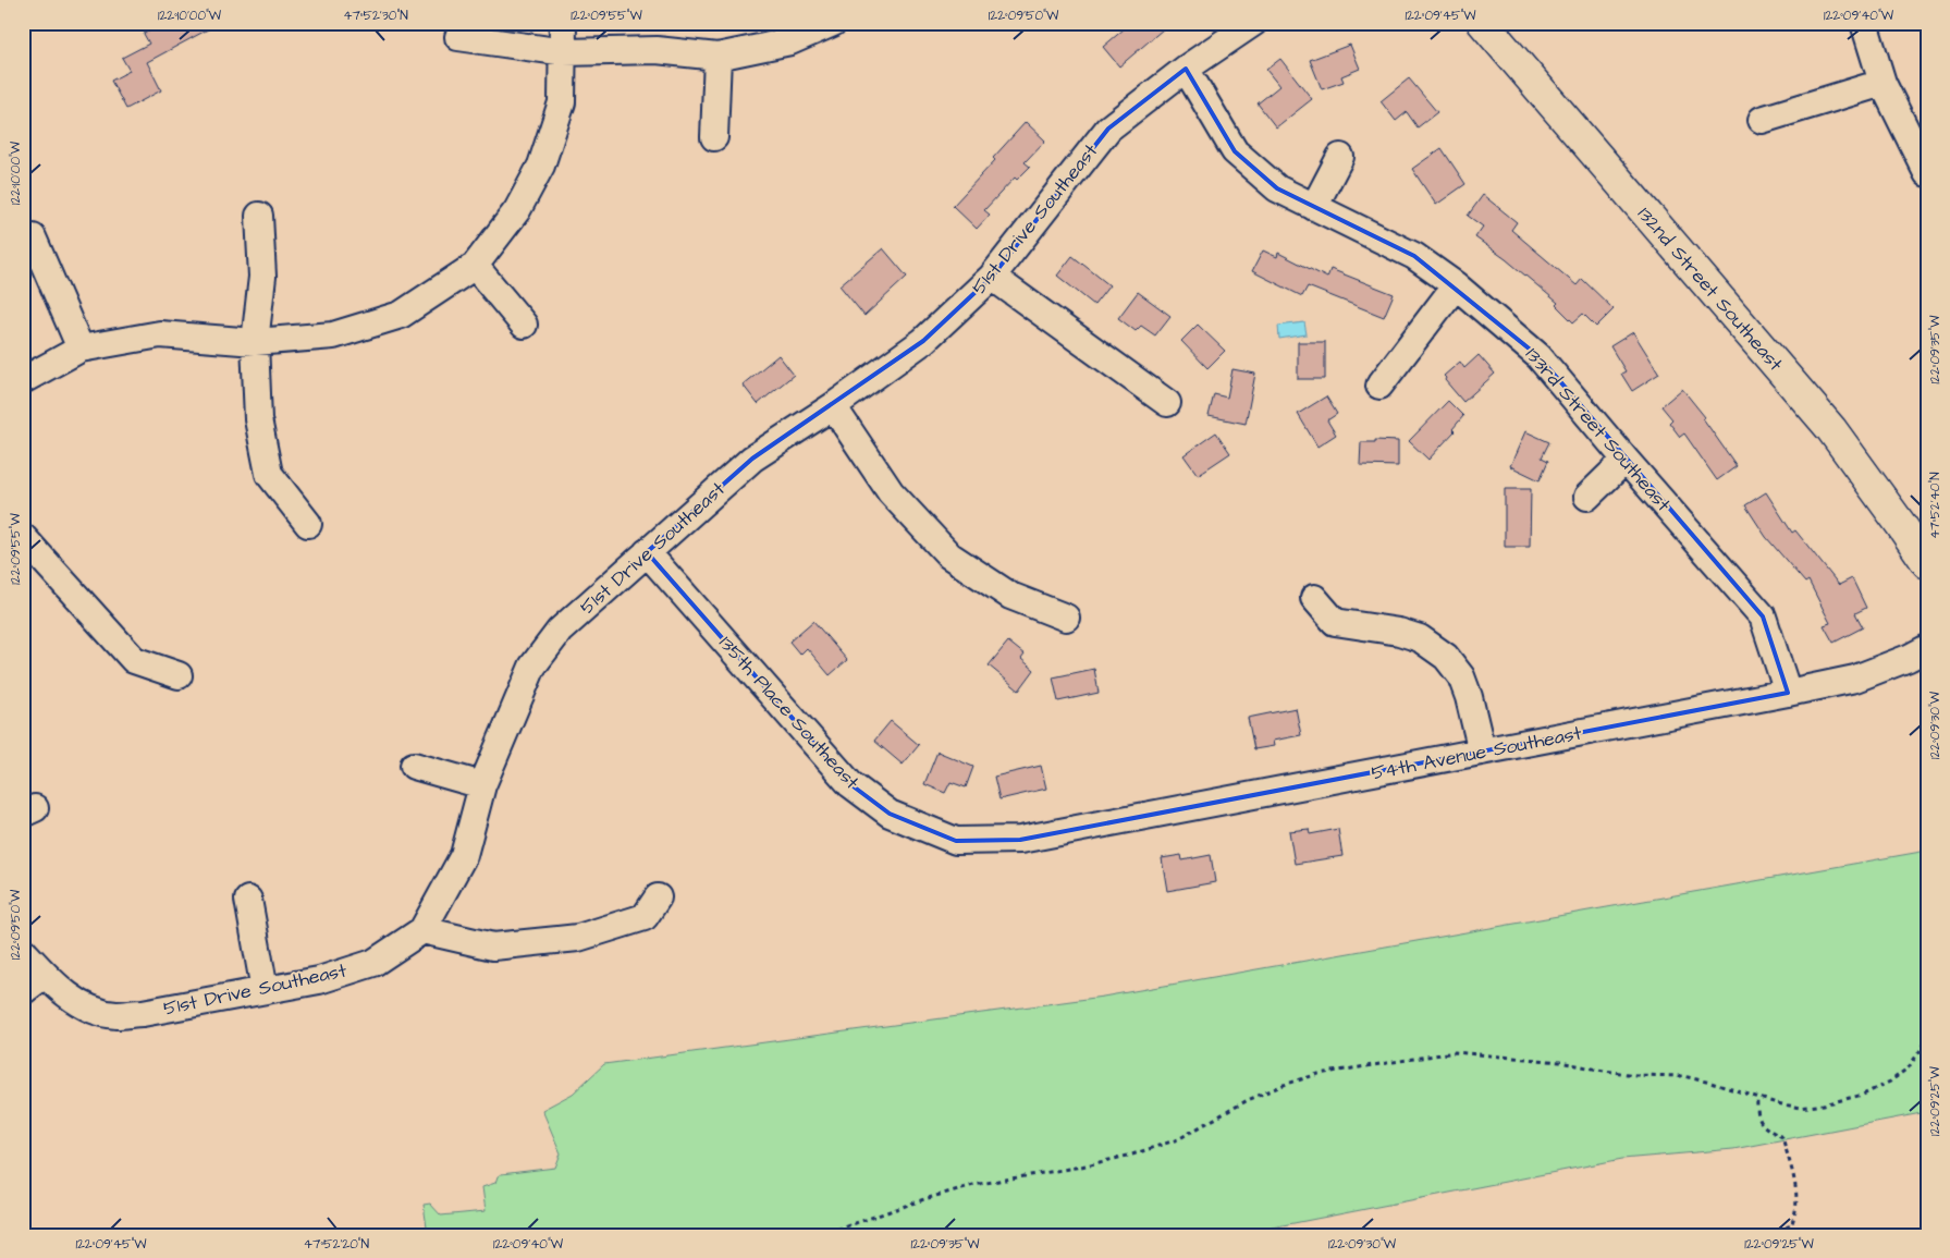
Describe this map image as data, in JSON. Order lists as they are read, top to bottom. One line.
{"streets":{"main road":["132nd Street Southeast"],"street":["51st Drive Southeast","133rd Street Southeast","135th Place Southeast","54th Avenue Southeast"]},"crossings":[["51st Drive Southeast","133rd Street Southeast"],["51st Drive Southeast","135th Place Southeast"],["133rd Street Southeast","54th Avenue Southeast"],["135th Place Southeast","54th Avenue Southeast"]],"coordinates":["122°10'00\"W","47°52'30\"N","122°09'55\"W","122°09'50\"W","122°09'45\"W","122°09'40\"W","122°09'35\"W","47°52'40\"N","122°09'30\"W","122°09'25\"W","47°52'20\"N"]}
